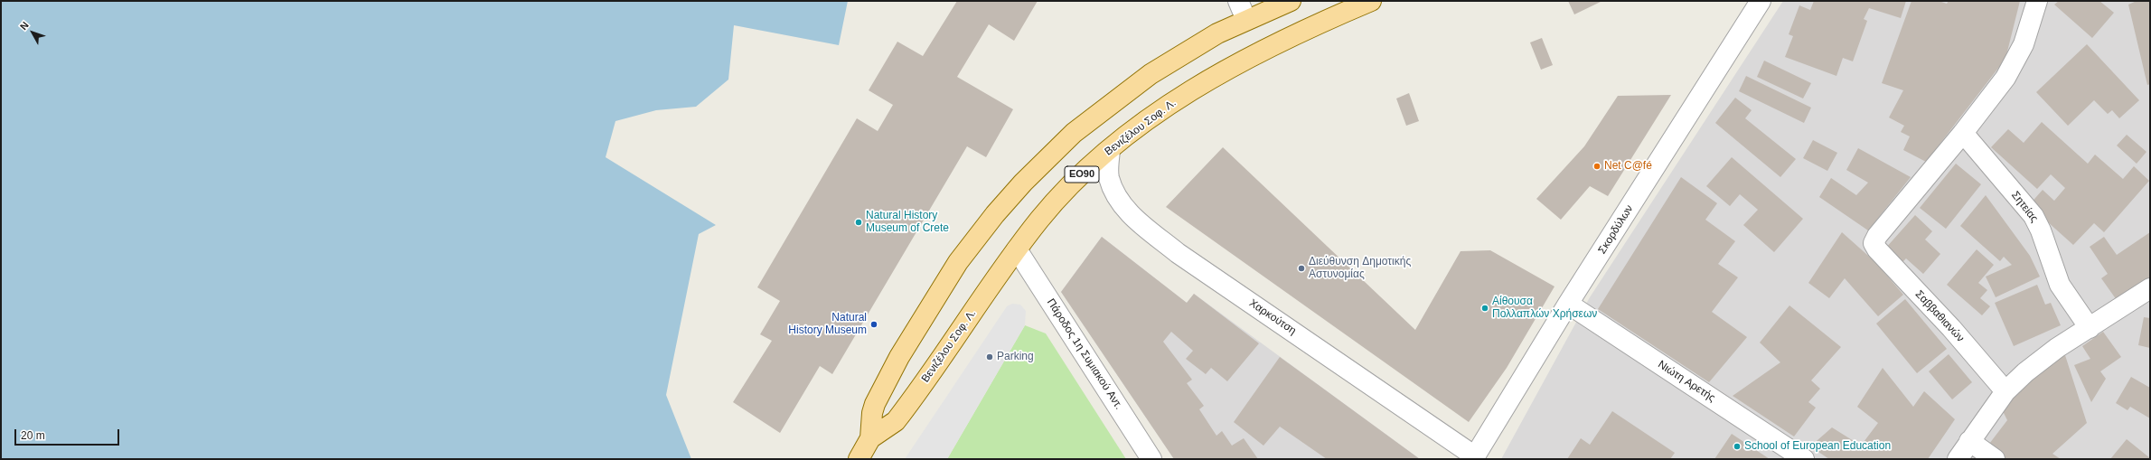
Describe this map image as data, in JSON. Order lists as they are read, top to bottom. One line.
{"streets":{"main road":["Βενιζέλου Σοφ. Λ.","ΕΟ90"],"street":["Σητείας","Σκορδύλων","Σαββαθιανών","Χαρκούτση","Πάροδος 1η Συμιακού Αντ.","Νιώτη Αρετής"]},"crossings":[["Βενιζέλου Σοφ. Λ.","Χαρκούτση"],["Βενιζέλου Σοφ. Λ.","Πάροδος 1η Συμιακού Αντ."],["Σητείας","Σαββαθιανών"],["Σκορδύλων","Χαρκούτση"],["Σκορδύλων","Νιώτη Αρετής"]],"places":["Net C@fé","Natural History Museum of Crete","Διεύθυνση Δημοτικής Αστυνομίας","Αίθουσα Πολλαπλών Χρήσεων","Natural History Museum","Parking","School of European Education"],"scale_bar":"20 m","north":"top left"}
